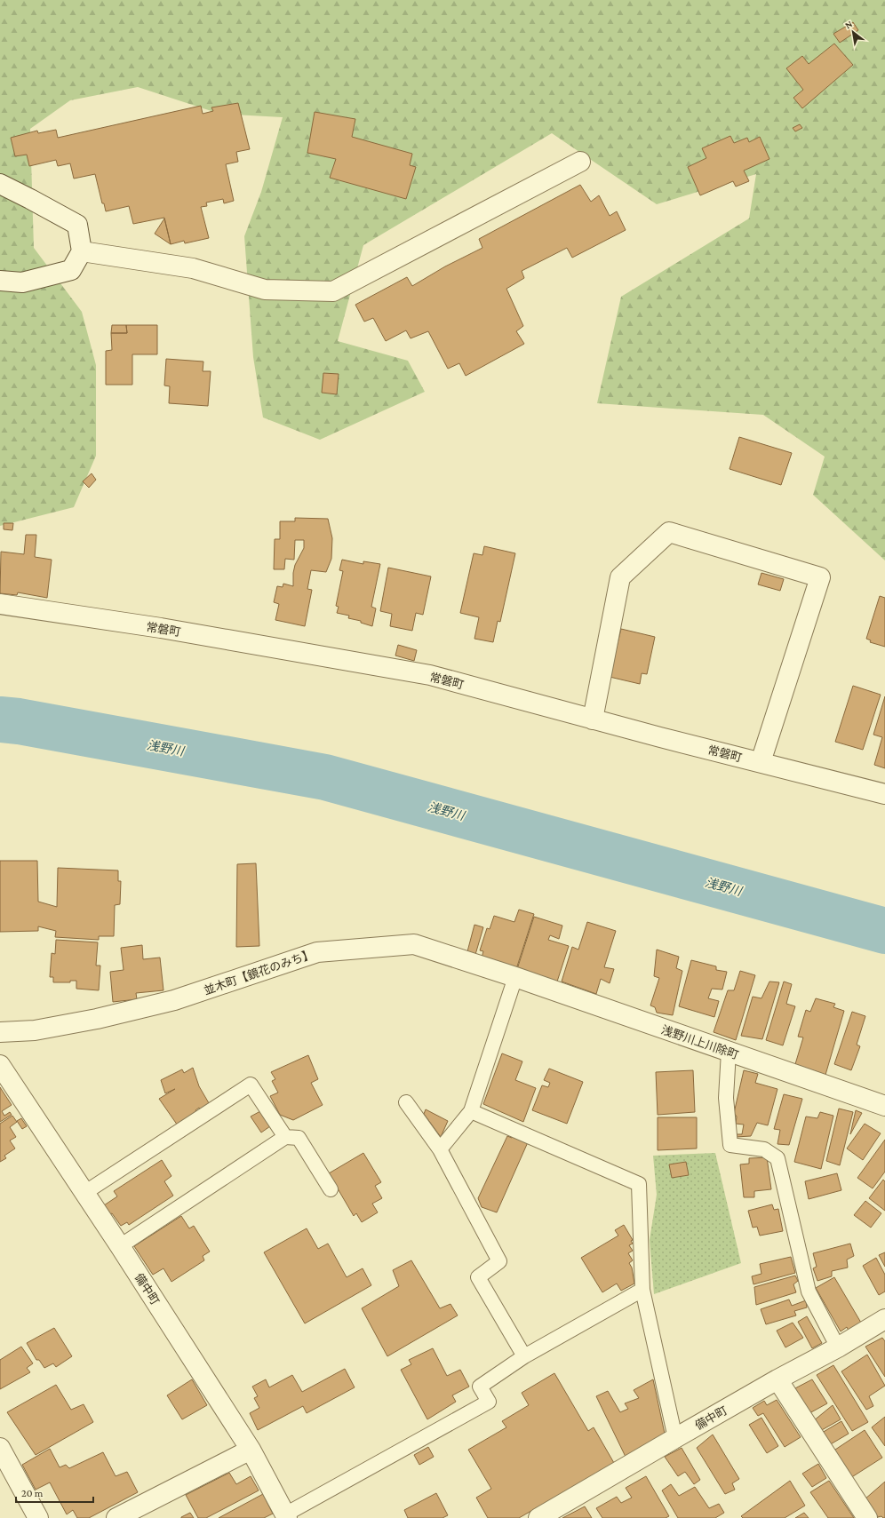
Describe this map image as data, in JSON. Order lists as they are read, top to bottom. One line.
{"streets":{"street":["常磐町","並木町【鏡花のみち】","浅野川上川除町","備中町"]},"crossings":[["並木町【鏡花のみち】","浅野川上川除町"]],"water":["浅野川"],"scale_bar":"20 m","north":"top left"}
